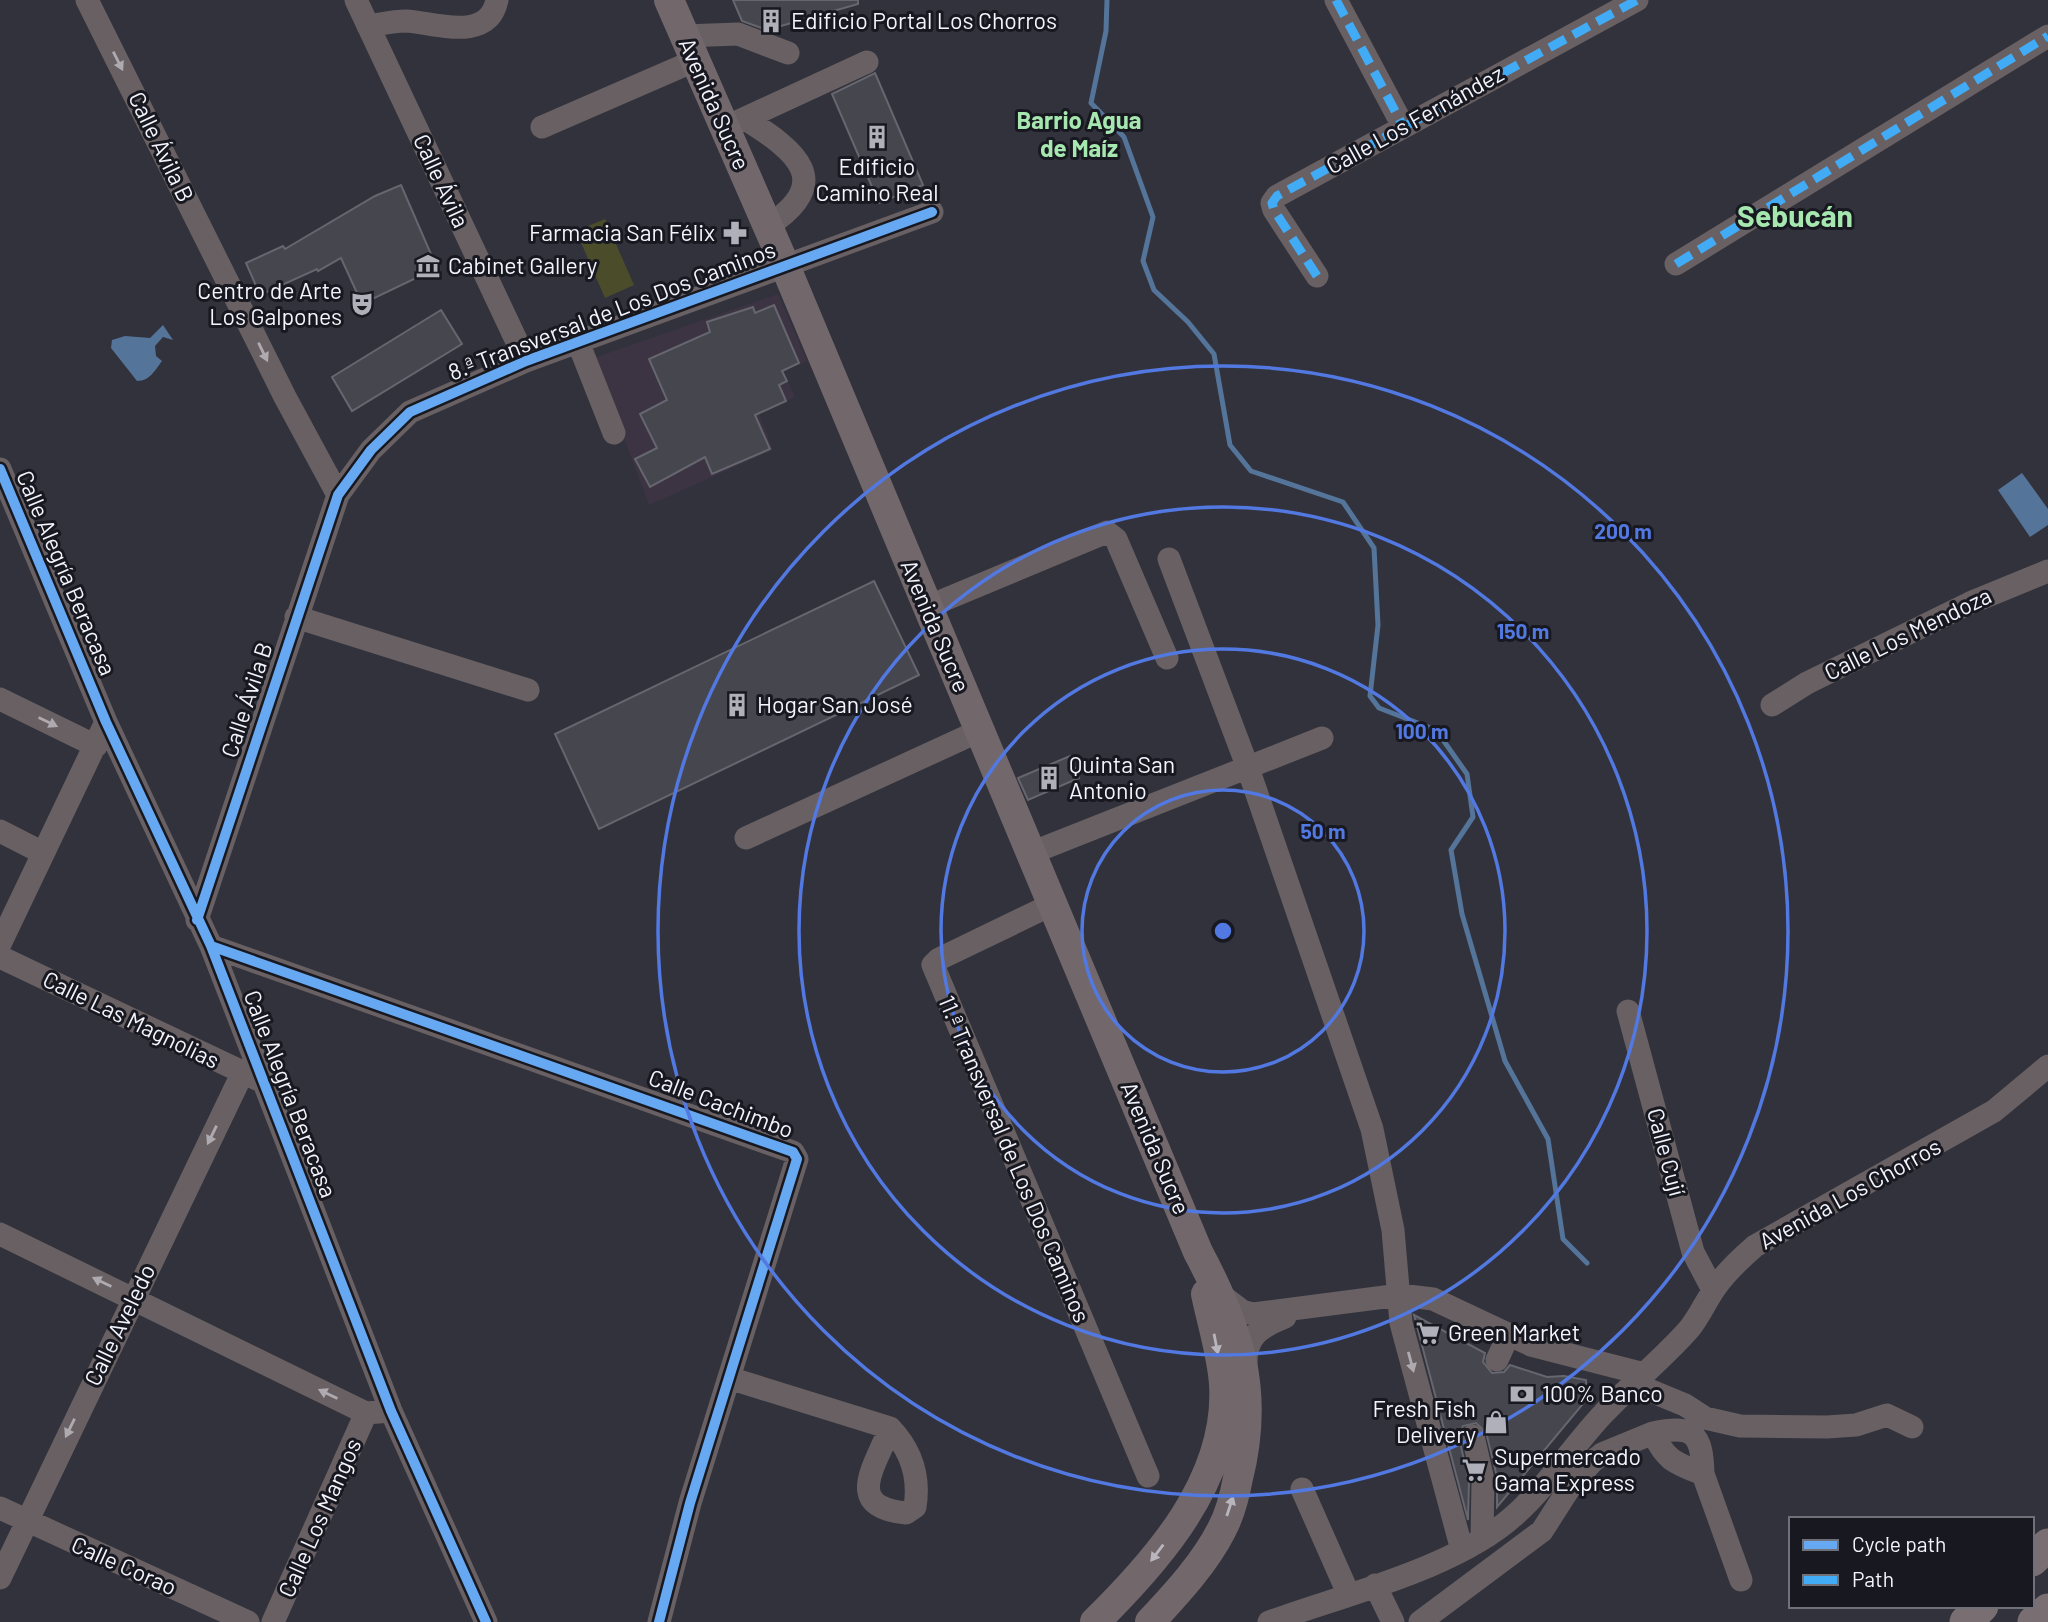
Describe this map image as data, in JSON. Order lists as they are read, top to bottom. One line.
{"streets":{"main road":["Avenida Sucre"],"street":["Calle Los Fernández","Calle Ávila B","Calle Ávila","8.ª Transversal de Los Dos Caminos","Calle Alegría Beracasa","Calle Los Mendoza","Calle Las Magnolias","Calle Cachimbo","Calle Cují","11.ª Transversal de Los Dos Caminos","Avenida Los Chorros","Calle Aveledo","Calle Los Mangos","Calle Corao"]},"crossings":[["Avenida Sucre","8.ª Transversal de Los Dos Caminos"],["Avenida Sucre","11.ª Transversal de Los Dos Caminos"],["Calle Ávila B","8.ª Transversal de Los Dos Caminos"],["Calle Ávila B","Calle Alegría Beracasa"],["Calle Ávila","8.ª Transversal de Los Dos Caminos"],["Calle Alegría Beracasa","Calle Las Magnolias"],["Calle Alegría Beracasa","Calle Cachimbo"],["Calle Alegría Beracasa","Calle Aveledo"],["Calle Las Magnolias","Calle Aveledo"],["Calle Cují","Avenida Los Chorros"],["Calle Aveledo","Calle Corao"]],"one_way":["Calle Ávila B","Calle Aveledo"],"districts":["Barrio Agua de Maíz","Sebucán"],"places":{"building":["Edificio Portal Los Chorros","Edificio Camino Real","Hogar San José","Quinta San Antonio"],"pharmacy":["Farmacia San Félix"],"museum":["Cabinet Gallery"],"theatre":["Centro de Arte Los Galpones"],"supermarket":["Green Market","Supermercado Gama Express"],"bank":["100% Banco"],"shop":["Fresh Fish Delivery"]},"legend":["Cycle path","Path"],"rings":["200 m","150 m","100 m","50 m"]}
